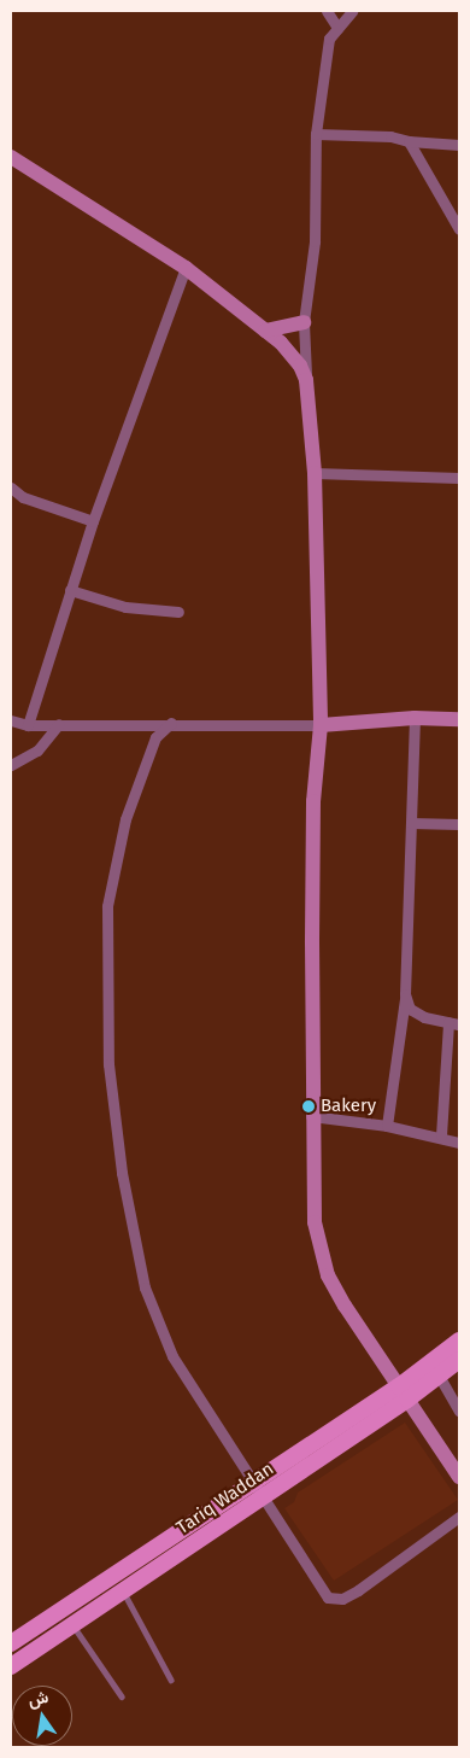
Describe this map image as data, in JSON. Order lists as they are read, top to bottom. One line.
{"streets":{"main road":["Tariq Waddan"]},"places":["Bakery"],"north":"top"}
